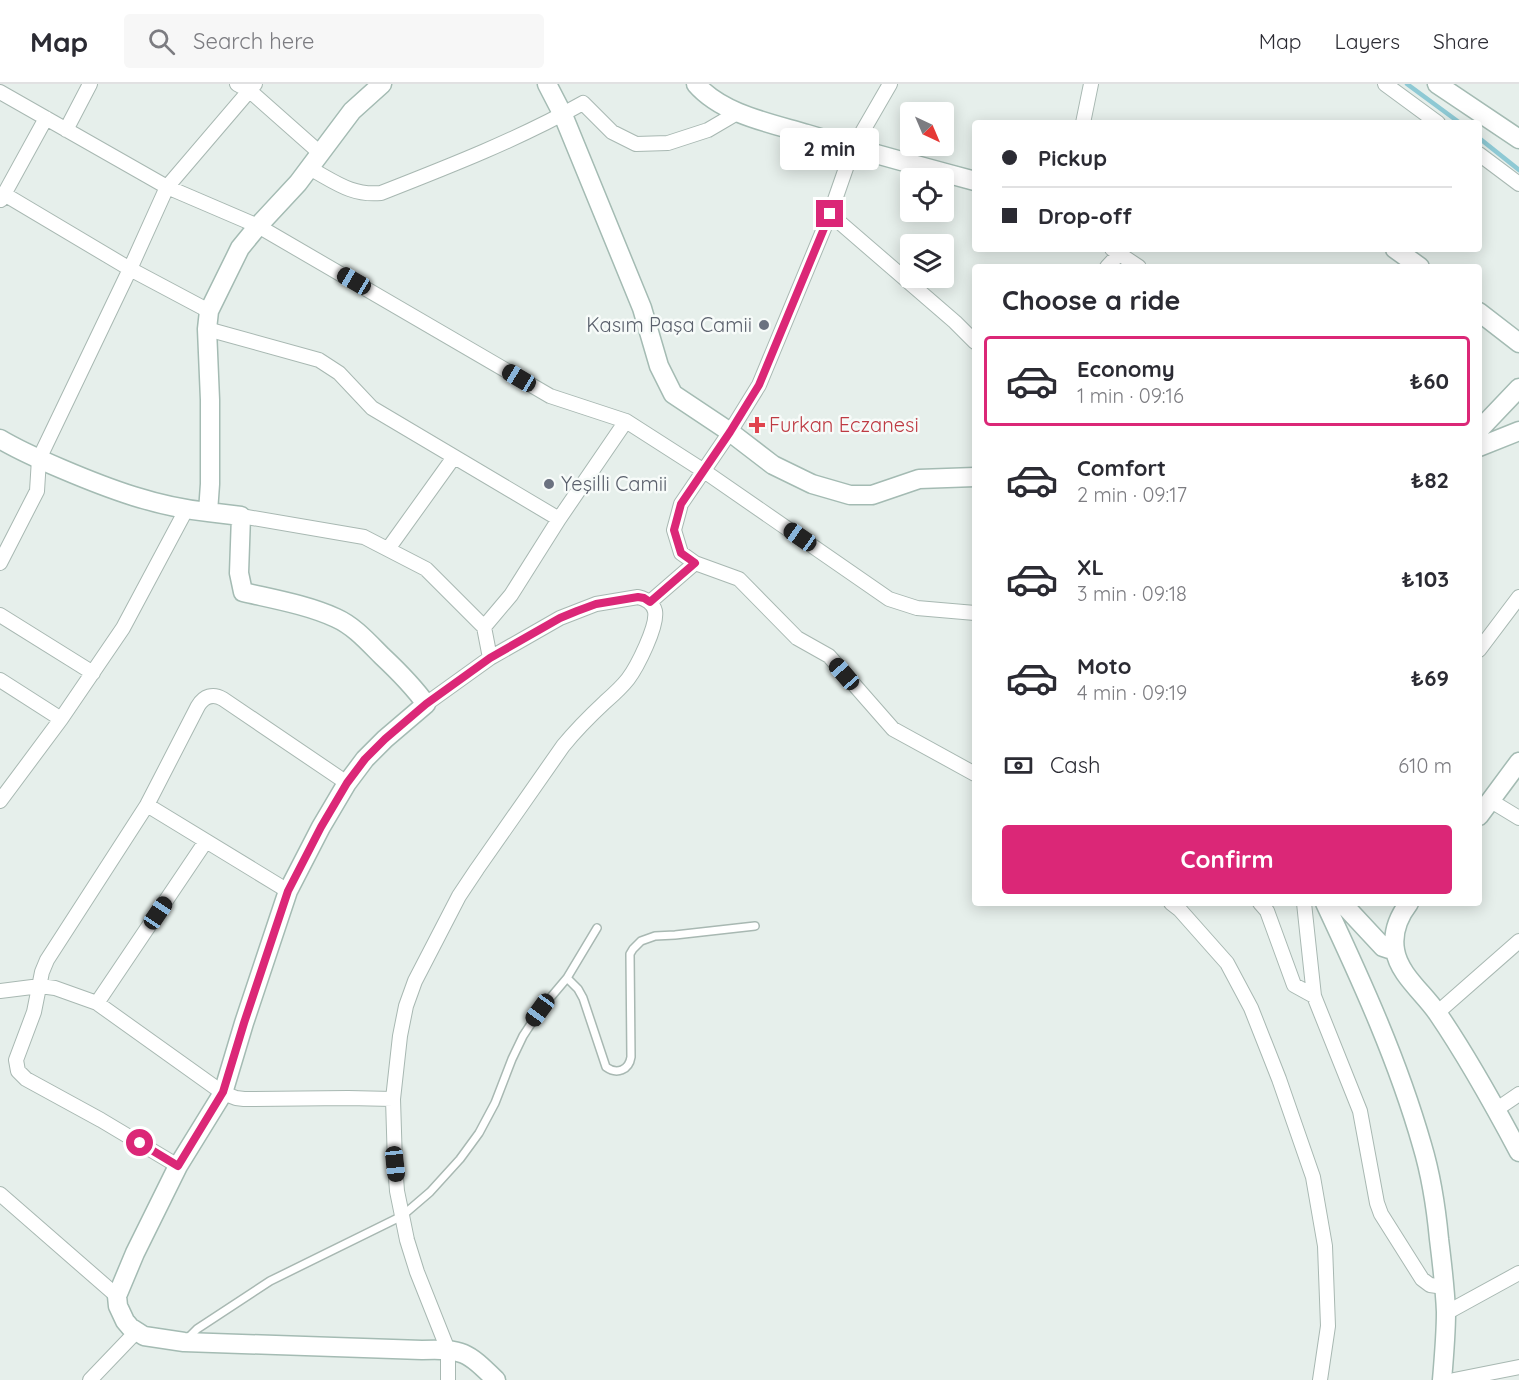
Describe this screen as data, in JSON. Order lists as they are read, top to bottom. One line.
{"places":{"other":["Kasım Paşa Camii","Yeşilli Camii"],"health":["Furkan Eczanesi"]},"north":"bottom right","page":{"header":"Map","search":"Search here","nav":["Map","Layers","Share"],"banner":["Pickup","Drop-off"],"bubble":"2 min","heading":"Choose a ride","list":[{"name":"Economy","note":"1 min · 09:16","value":"₺60"},{"name":"Comfort","note":"2 min · 09:17","value":"₺82"},{"name":"XL","note":"3 min · 09:18","value":"₺103"},{"name":"Moto","note":"4 min · 09:19","value":"₺69"}],"pay":["Cash","610 m"],"buttons":"Confirm"}}
